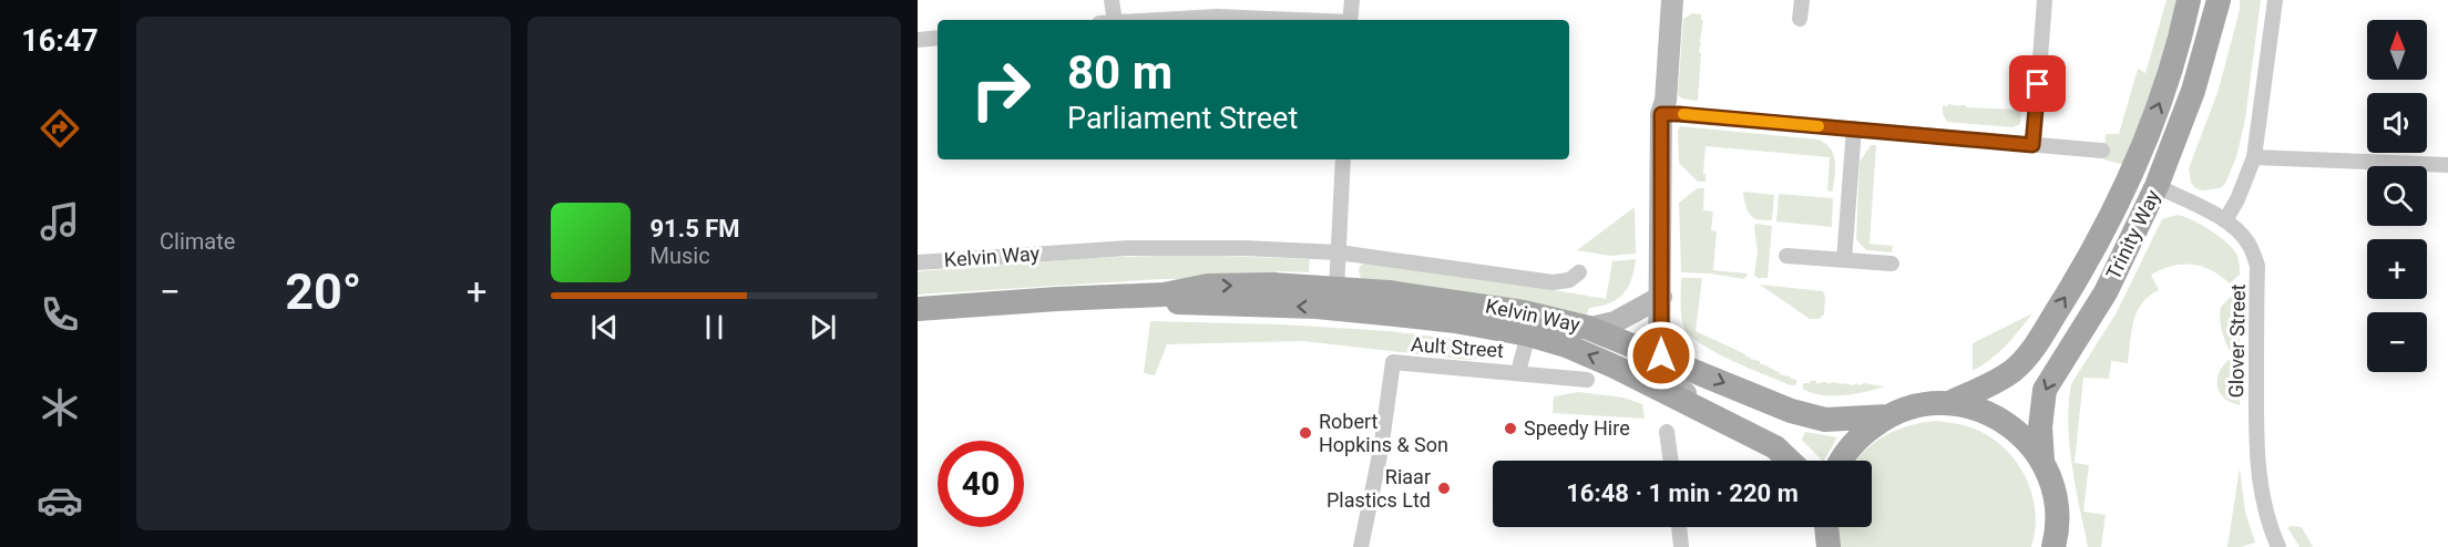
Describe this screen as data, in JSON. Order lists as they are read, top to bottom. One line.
{"streets":{"main road":["Trinity Way","Kelvin Way"],"street":["Glover Street","Ault Street"]},"crossings":[["Trinity Way","Glover Street"],["Kelvin Way","Ault Street"]],"places":["Speedy Hire","Robert Hopkins & Son","Riaar Plastics Ltd"],"north":"top","page":{"tabs":"16:47","tile":"Climate","map_buttons":["+","−"],"turn":["80 m","Parliament Street"],"song":["91.5 FM","Music"],"heat":["−","20°","+"],"limit":"40","trip":"16:48 · 1 min · 220 m"}}
